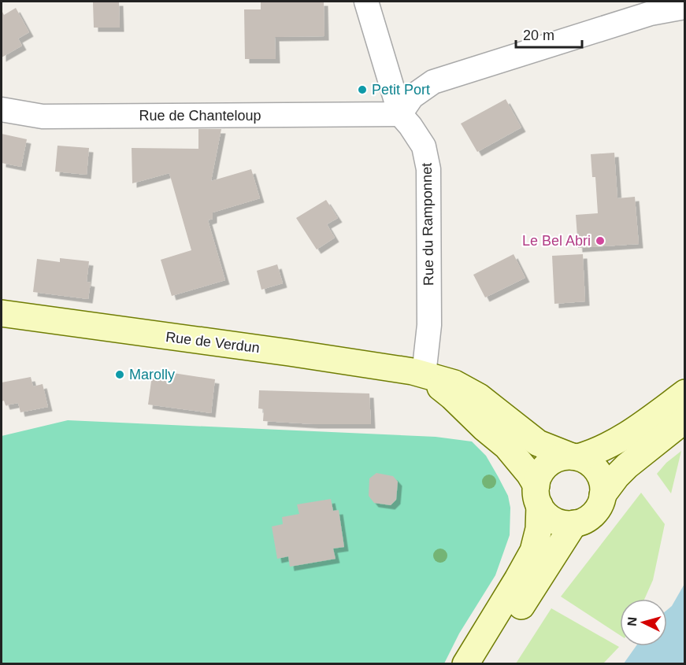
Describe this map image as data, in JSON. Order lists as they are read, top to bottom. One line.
{"streets":{"main road":["Rue de Verdun"],"street":["Rue de Chanteloup","Rue du Ramponnet"]},"crossings":[["Rue de Chanteloup","Rue du Ramponnet"],["Rue du Ramponnet","Rue de Verdun"]],"places":["Petit Port","Le Bel Abri","Marolly"],"scale_bar":"20 m","north":"left"}
